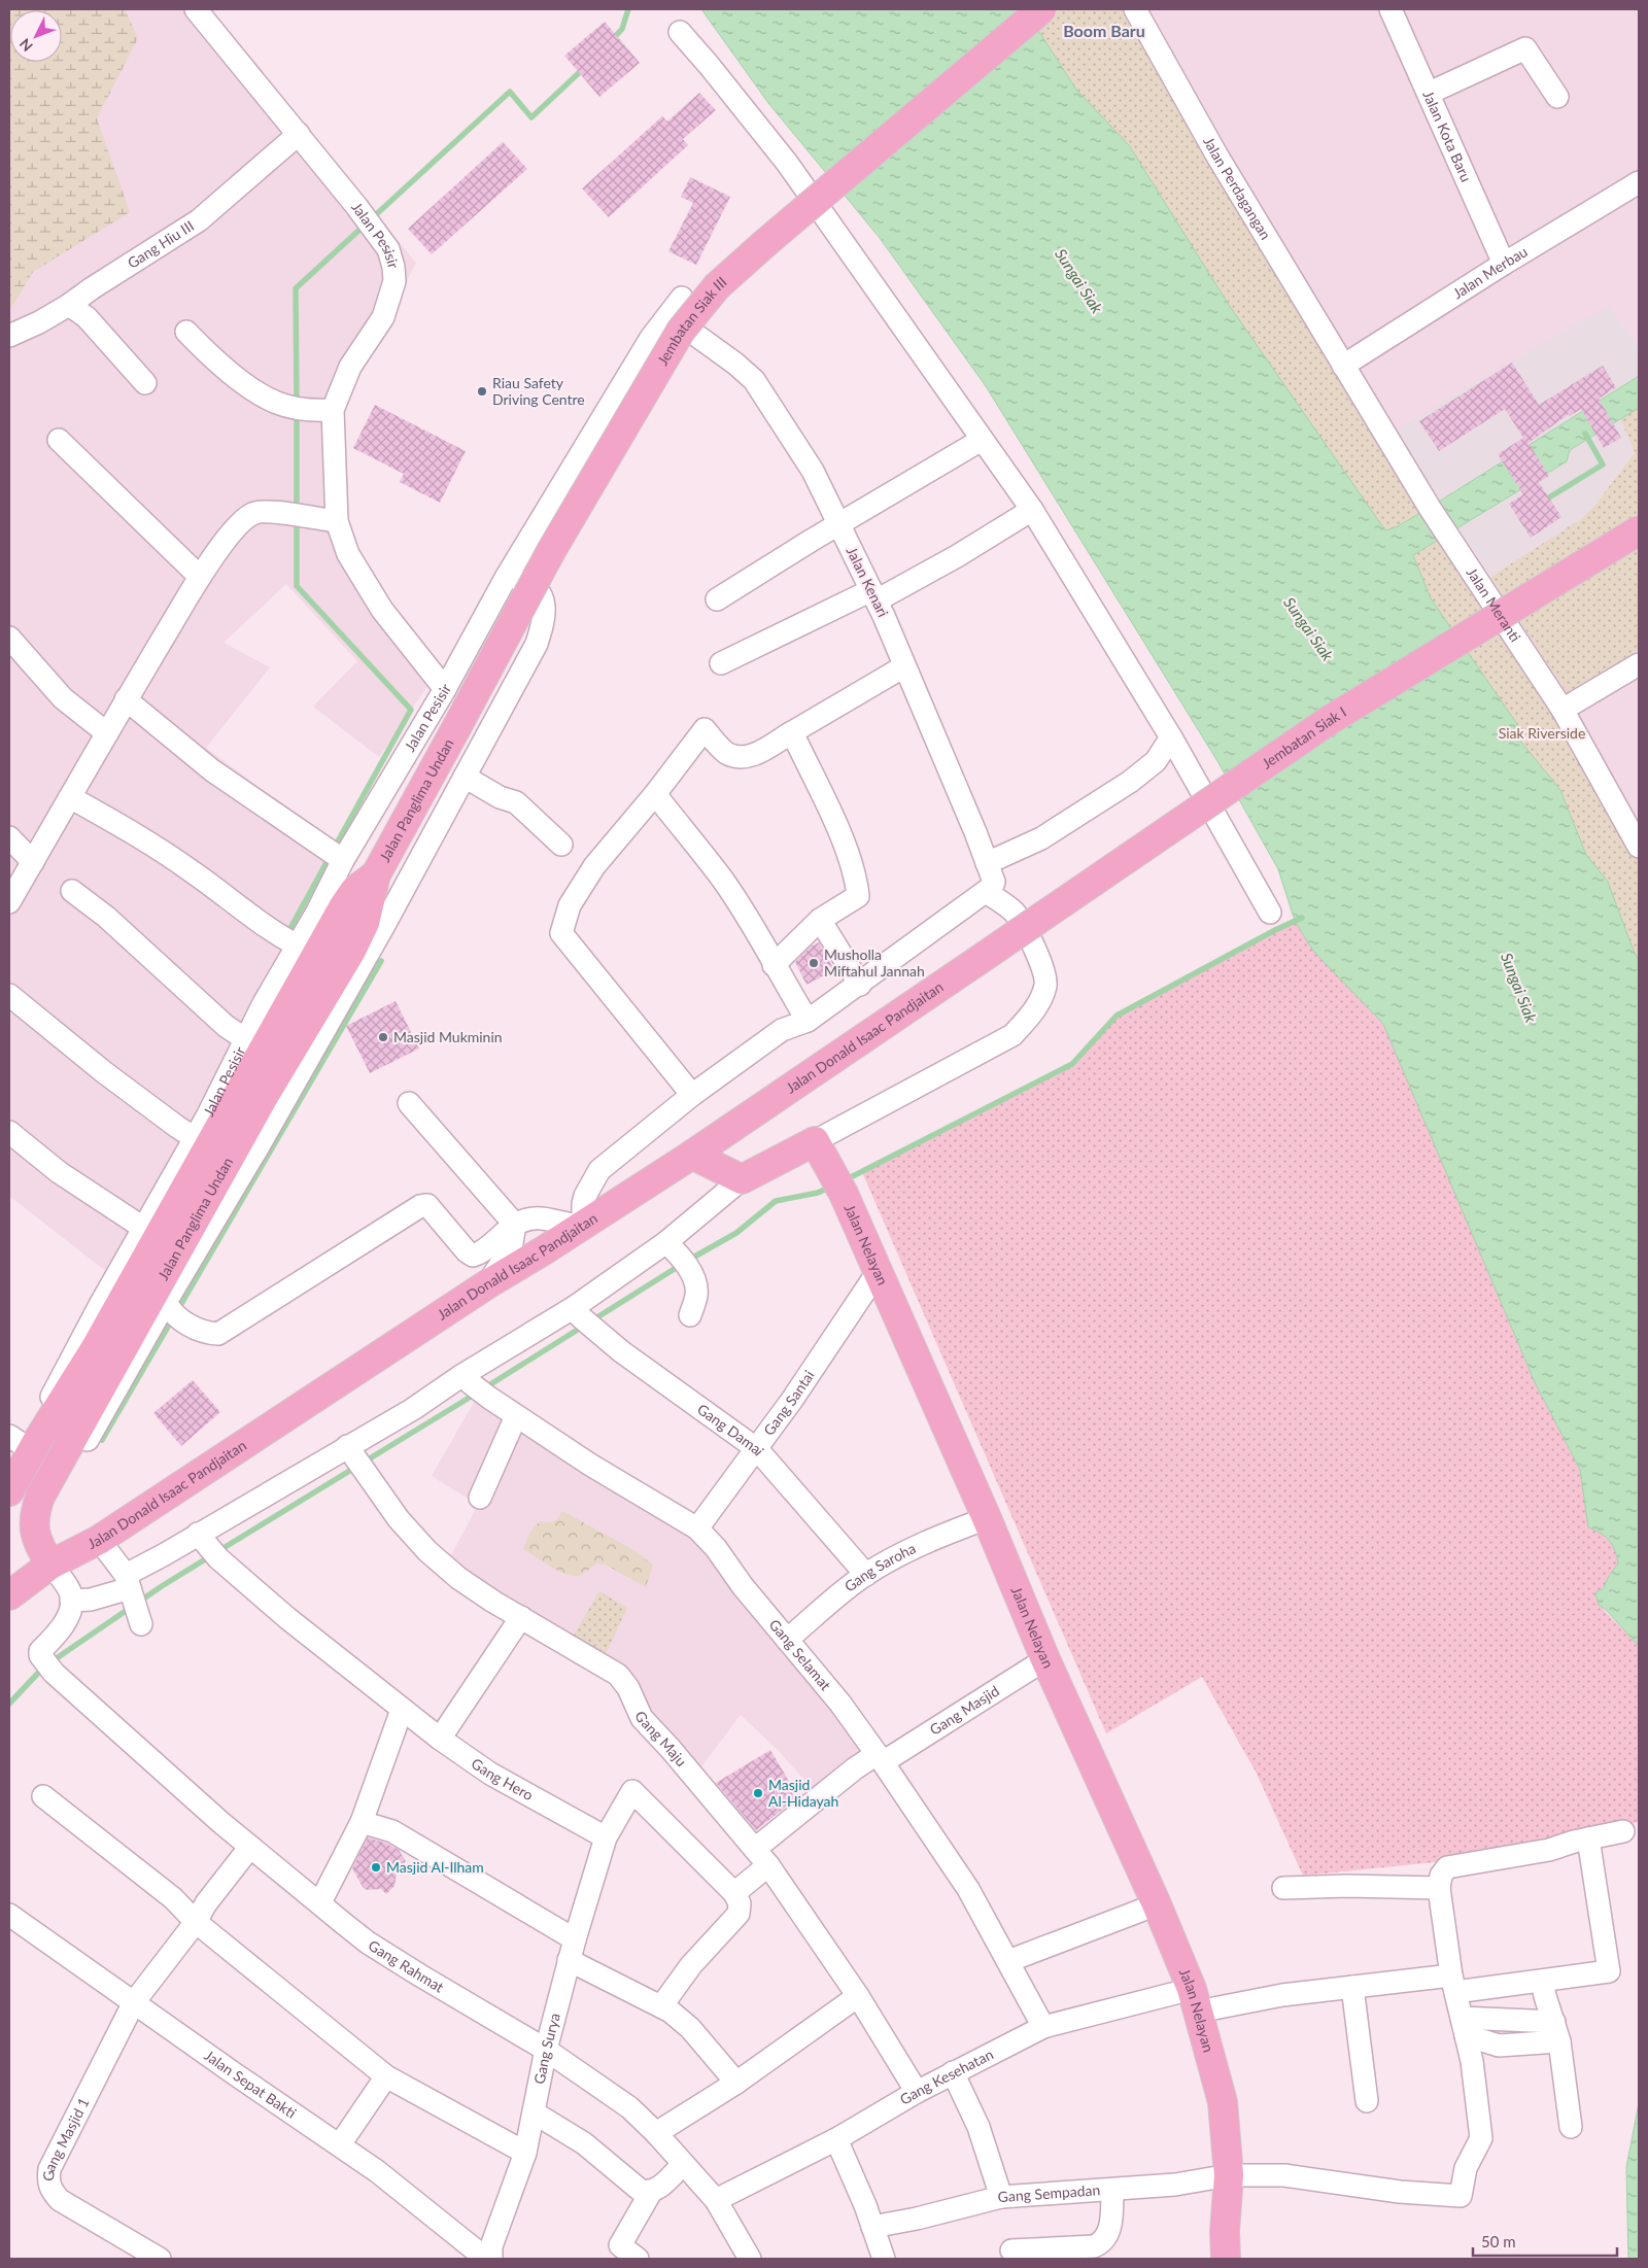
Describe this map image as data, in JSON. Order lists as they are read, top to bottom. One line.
{"streets":{"main road":["Jembatan Siak III","Jembatan Siak I","Jalan Panglima Undan","Jalan Donald Isaac Pandjaitan","Jalan Nelayan"],"street":["Jalan Kota Baru","Jalan Perdagangan","Jalan Pesisir","Gang Hiu III","Jalan Merbau","Jalan Kenari","Jalan Meranti","Gang Santai","Gang Damai","Gang Saroha","Gang Selamat","Gang Masjid","Gang Maju","Gang Hero","Gang Rahmat","Gang Surya","Gang Kesehatan","Jalan Sepat Bakti","Gang Masjid 1","Gang Sempadan"]},"crossings":[["Jalan Kota Baru","Jalan Merbau"],["Jalan Perdagangan","Jalan Merbau"],["Jalan Perdagangan","Jalan Meranti"],["Jalan Pesisir","Gang Hiu III"],["Jalan Pesisir","Jalan Panglima Undan"],["Jalan Merbau","Jalan Meranti"],["Jembatan Siak III","Jalan Panglima Undan"],["Jembatan Siak I","Jalan Donald Isaac Pandjaitan"],["Jalan Panglima Undan","Jalan Donald Isaac Pandjaitan"],["Jalan Nelayan","Gang Santai"],["Jalan Nelayan","Gang Saroha"],["Jalan Nelayan","Gang Masjid"],["Jalan Nelayan","Gang Kesehatan"],["Jalan Nelayan","Gang Sempadan"],["Gang Santai","Gang Damai"],["Gang Santai","Gang Selamat"],["Gang Damai","Gang Saroha"],["Gang Saroha","Gang Selamat"],["Gang Selamat","Gang Masjid"],["Gang Selamat","Gang Kesehatan"],["Gang Masjid","Gang Maju"],["Gang Maju","Gang Kesehatan"],["Gang Hero","Gang Surya"],["Gang Rahmat","Gang Surya"],["Gang Rahmat","Gang Kesehatan"],["Jalan Sepat Bakti","Gang Masjid 1"]],"districts":["Boom Baru"],"water":["Sungai Siak"],"parks":["Siak Riverside"],"places":["Riau Safety Driving Centre","Musholla Miftahul Jannah","Masjid Mukminin","Masjid Al-Hidayah","Masjid Al-Ilham"],"scale_bar":"50 m","north":"bottom left"}
